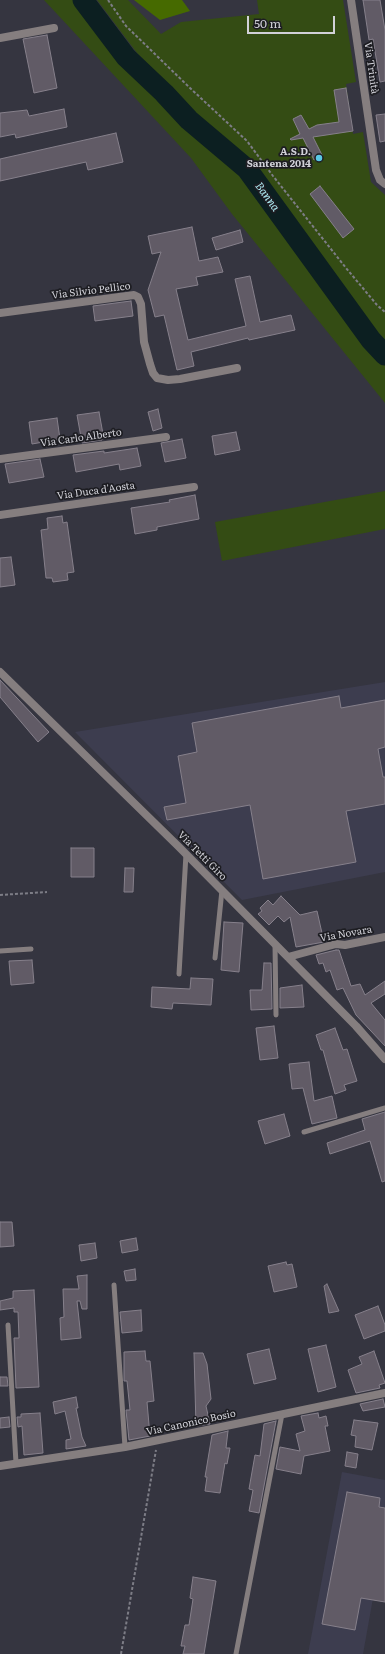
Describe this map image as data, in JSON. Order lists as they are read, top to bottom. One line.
{"streets":{"street":["Via Trinità","Via Silvio Pellico","Via Carlo Alberto","Via Duca d'Aosta","Via Tetti Giro","Via Novara","Via Canonico Bosio"]},"crossings":[["Via Tetti Giro","Via Novara"]],"water":["Banna"],"places":["A.S.D. Santena 2014"],"scale_bar":"50 m"}
